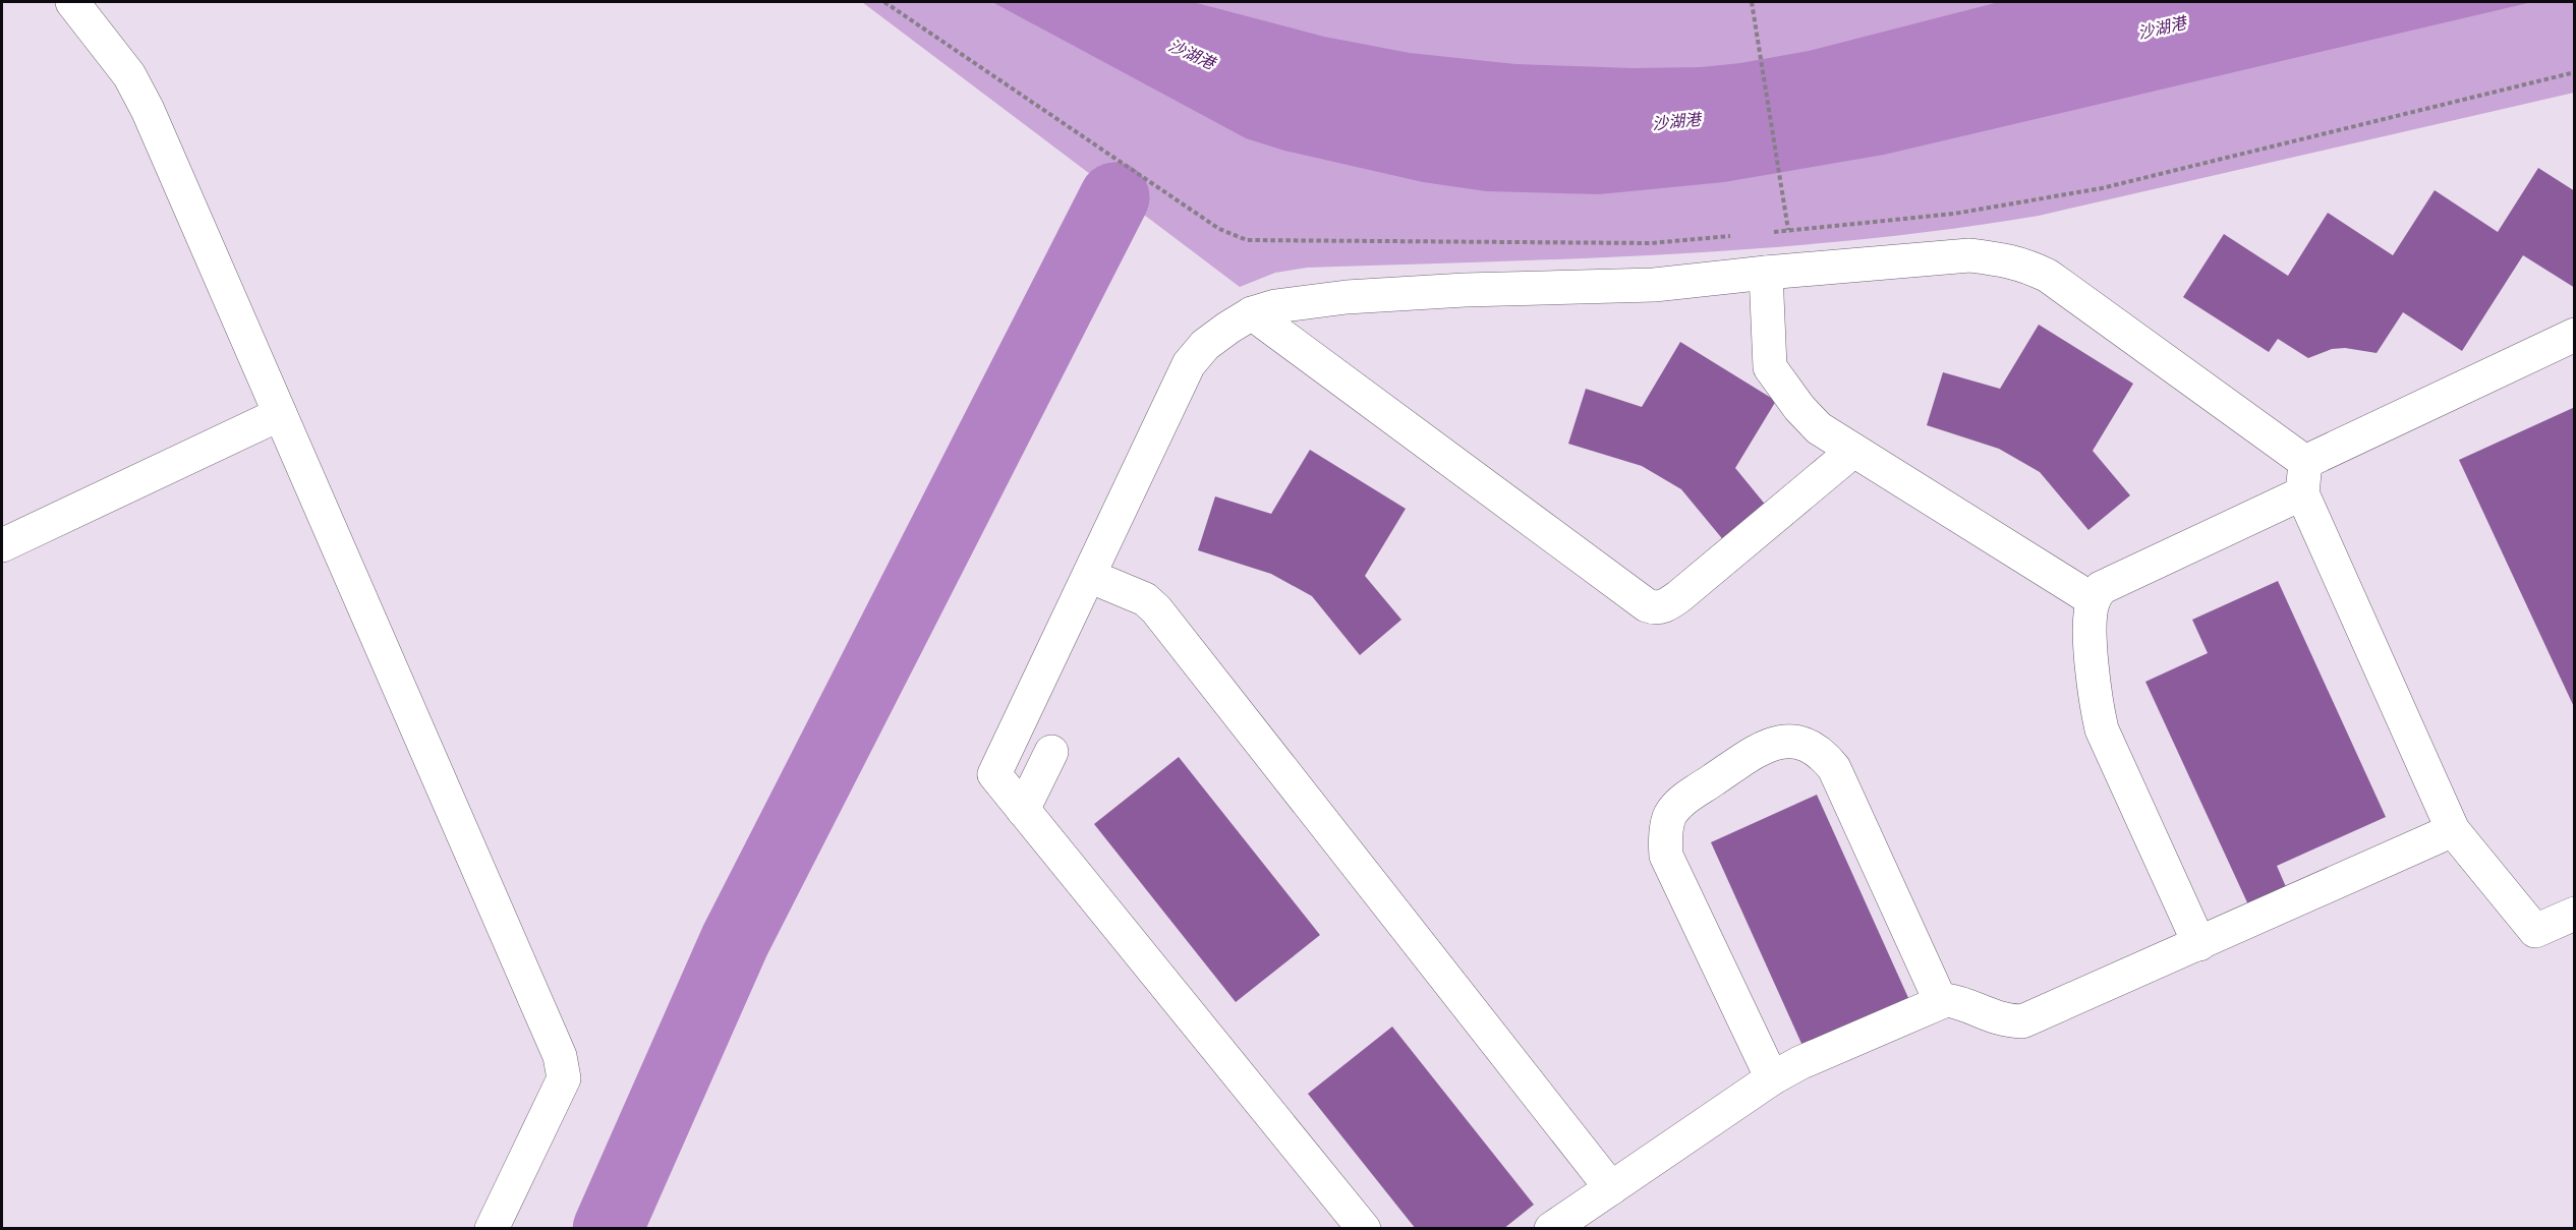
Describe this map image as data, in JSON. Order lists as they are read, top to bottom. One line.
{"water":["沙湖港"]}
